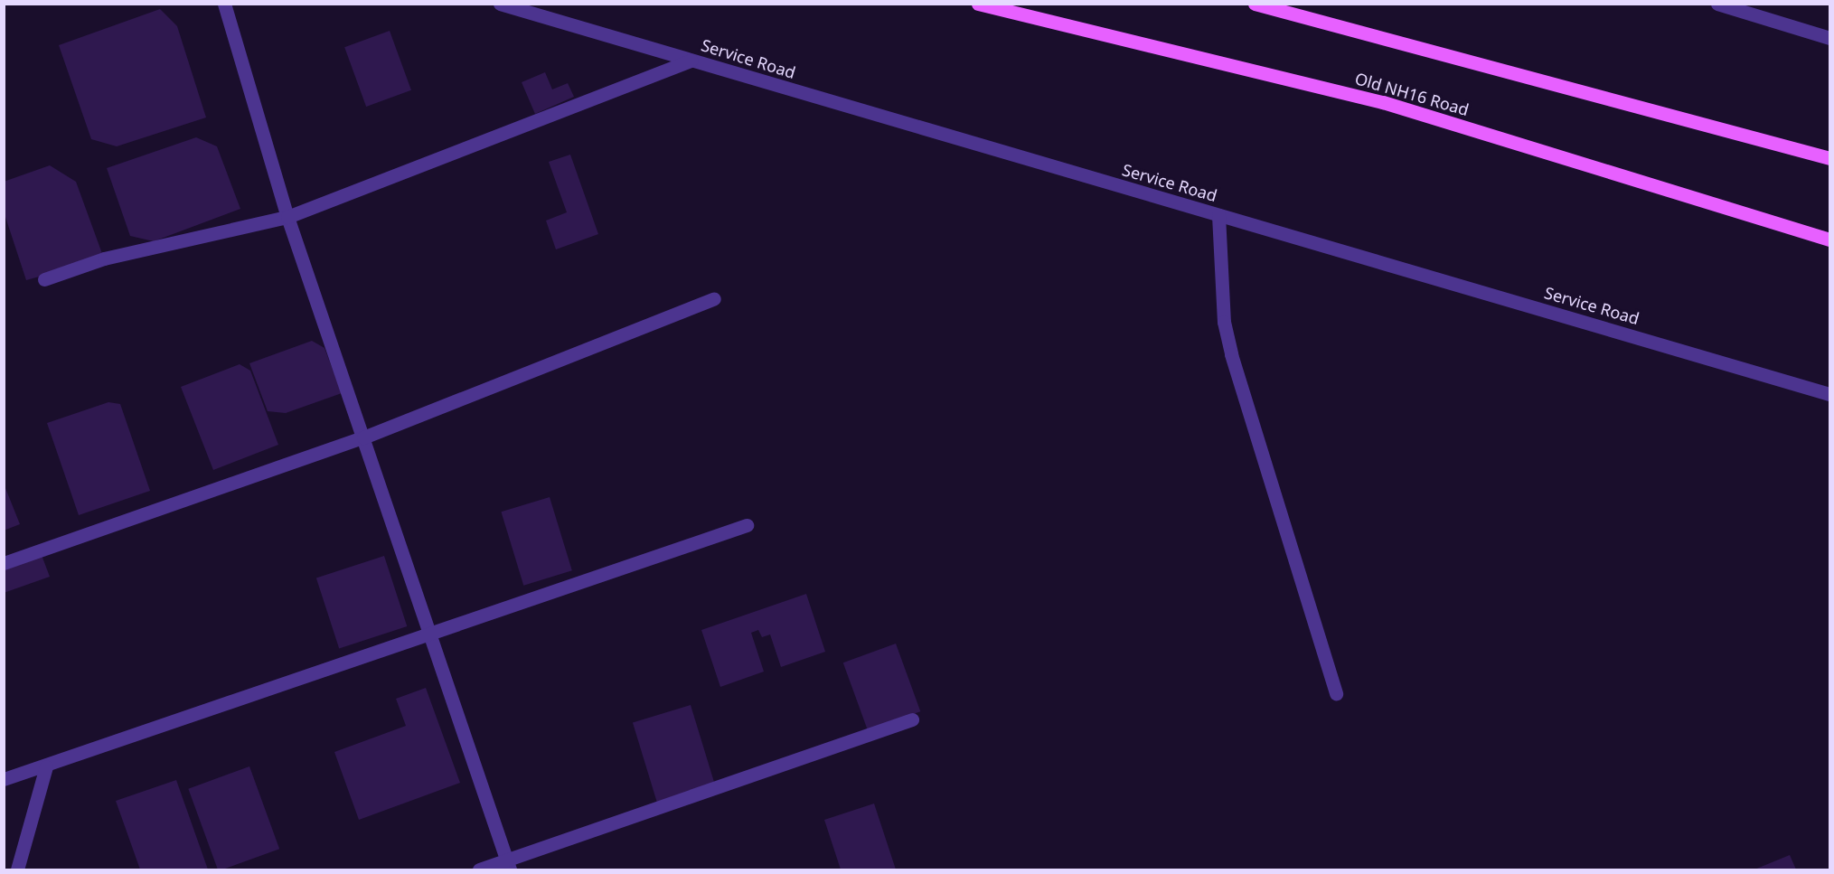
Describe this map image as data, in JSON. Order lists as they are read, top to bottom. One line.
{"streets":{"main road":["Old NH16 Road"],"street":["Service Road"]}}
